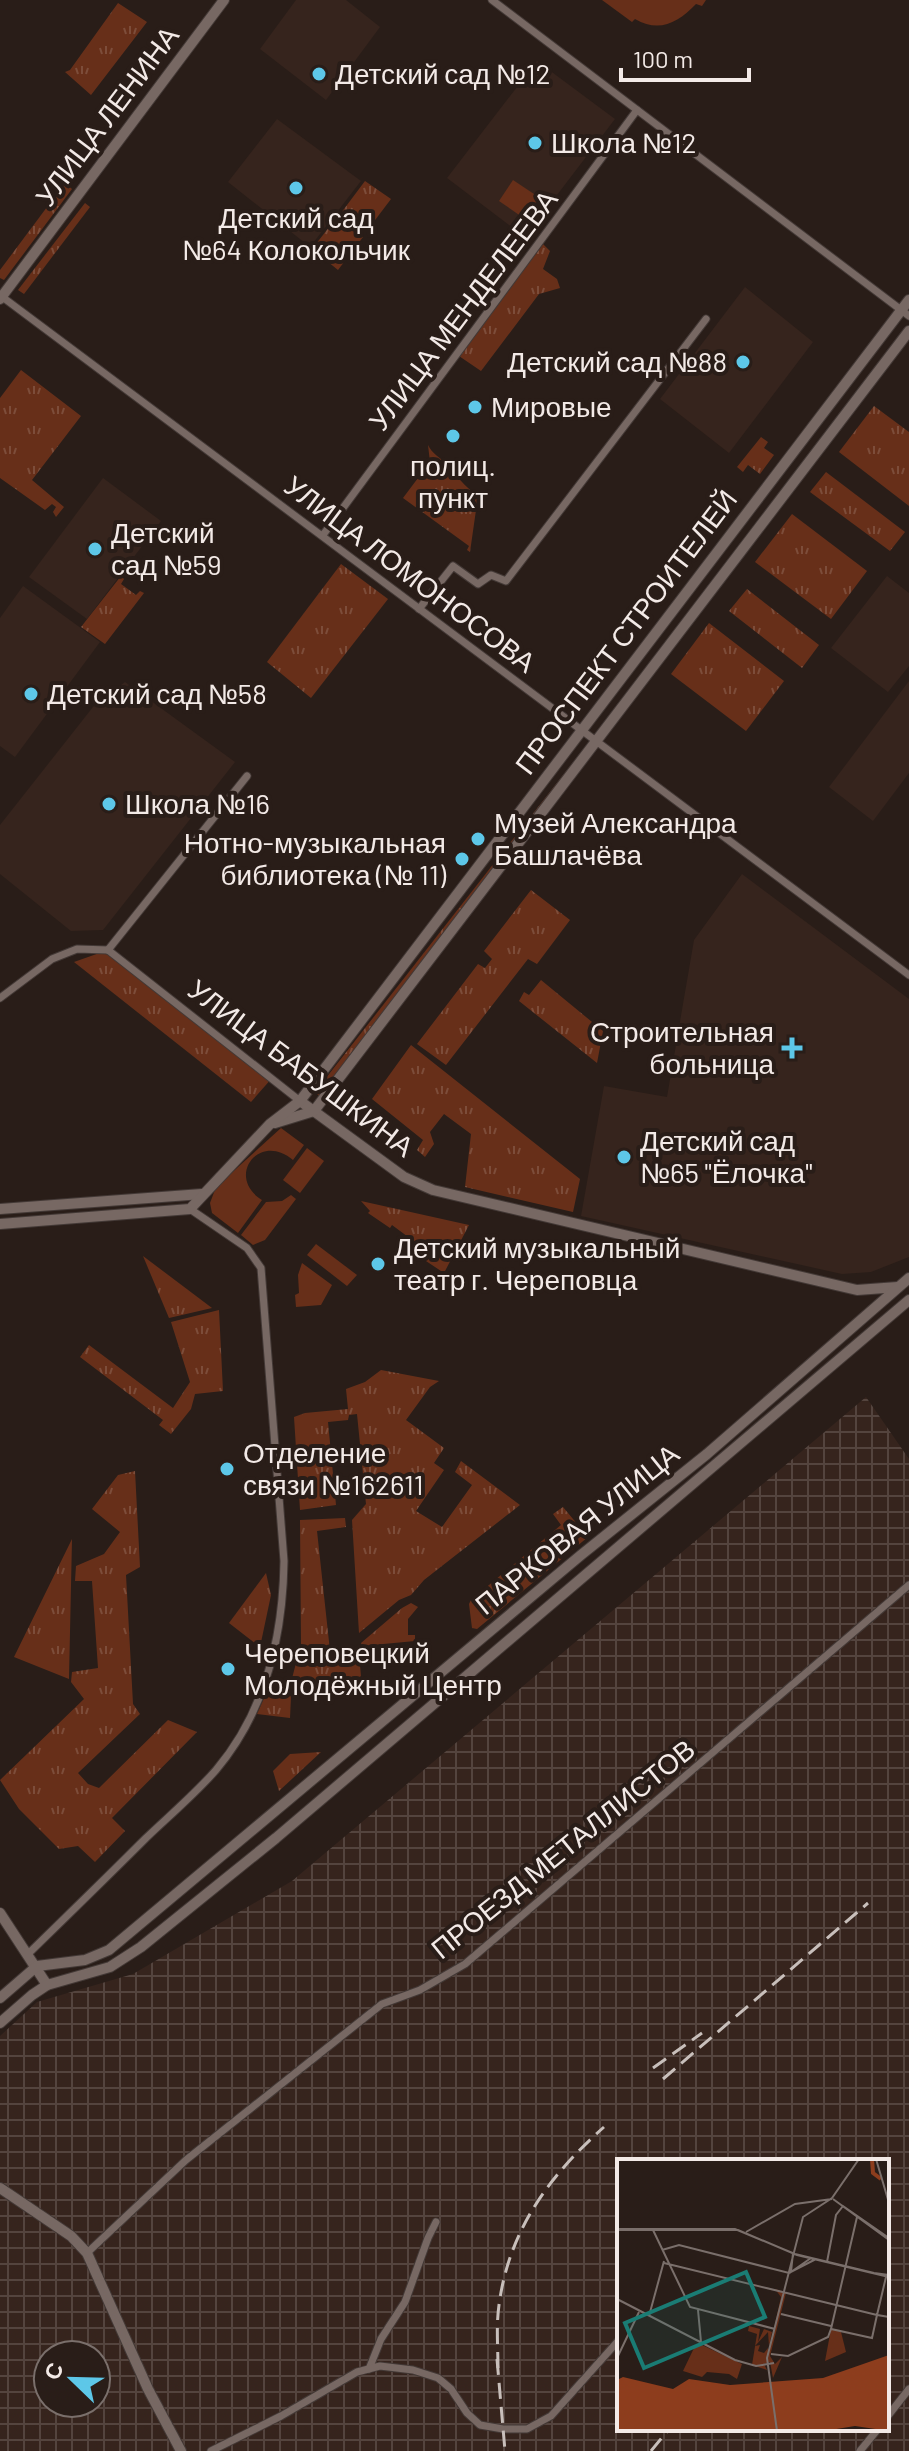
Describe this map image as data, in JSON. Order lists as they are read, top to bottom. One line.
{"streets":{"main road":["УЛИЦА ЛЕНИНА","ПРОСПЕКТ СТРОИТЕЛЕЙ","УЛИЦА БАБУШКИНА","ПАРКОВАЯ УЛИЦА"],"street":["УЛИЦА МЕНДЕЛЕЕВА","УЛИЦА ЛОМОНОСОВА","ПРОЕЗД МЕТАЛЛИСТОВ"]},"crossings":[["УЛИЦА ЛЕНИНА","УЛИЦА ЛОМОНОСОВА"],["УЛИЦА МЕНДЕЛЕЕВА","УЛИЦА ЛОМОНОСОВА"],["УЛИЦА ЛОМОНОСОВА","ПРОСПЕКТ СТРОИТЕЛЕЙ"],["ПРОСПЕКТ СТРОИТЕЛЕЙ","УЛИЦА БАБУШКИНА"],["УЛИЦА БАБУШКИНА","ПАРКОВАЯ УЛИЦА"]],"places":{"other":["Детский сад №12","Школа №12","Детский сад №64 Колокольчик","Детский сад №88","Мировые","полиц. пункт","Детский сад №59","Детский сад №58","Школа №16","Музей Александра Башлачёва","Нотно-музыкальная библиотека (№ 11)","Детский сад №65 \"Ёлочка\"","Детский музыкальный театр г. Череповца","Отделение связи №162611","Череповецкий Молодёжный Центр"],"health":["Строительная больница"]},"scale_bar":"100 m","north":"top left"}
